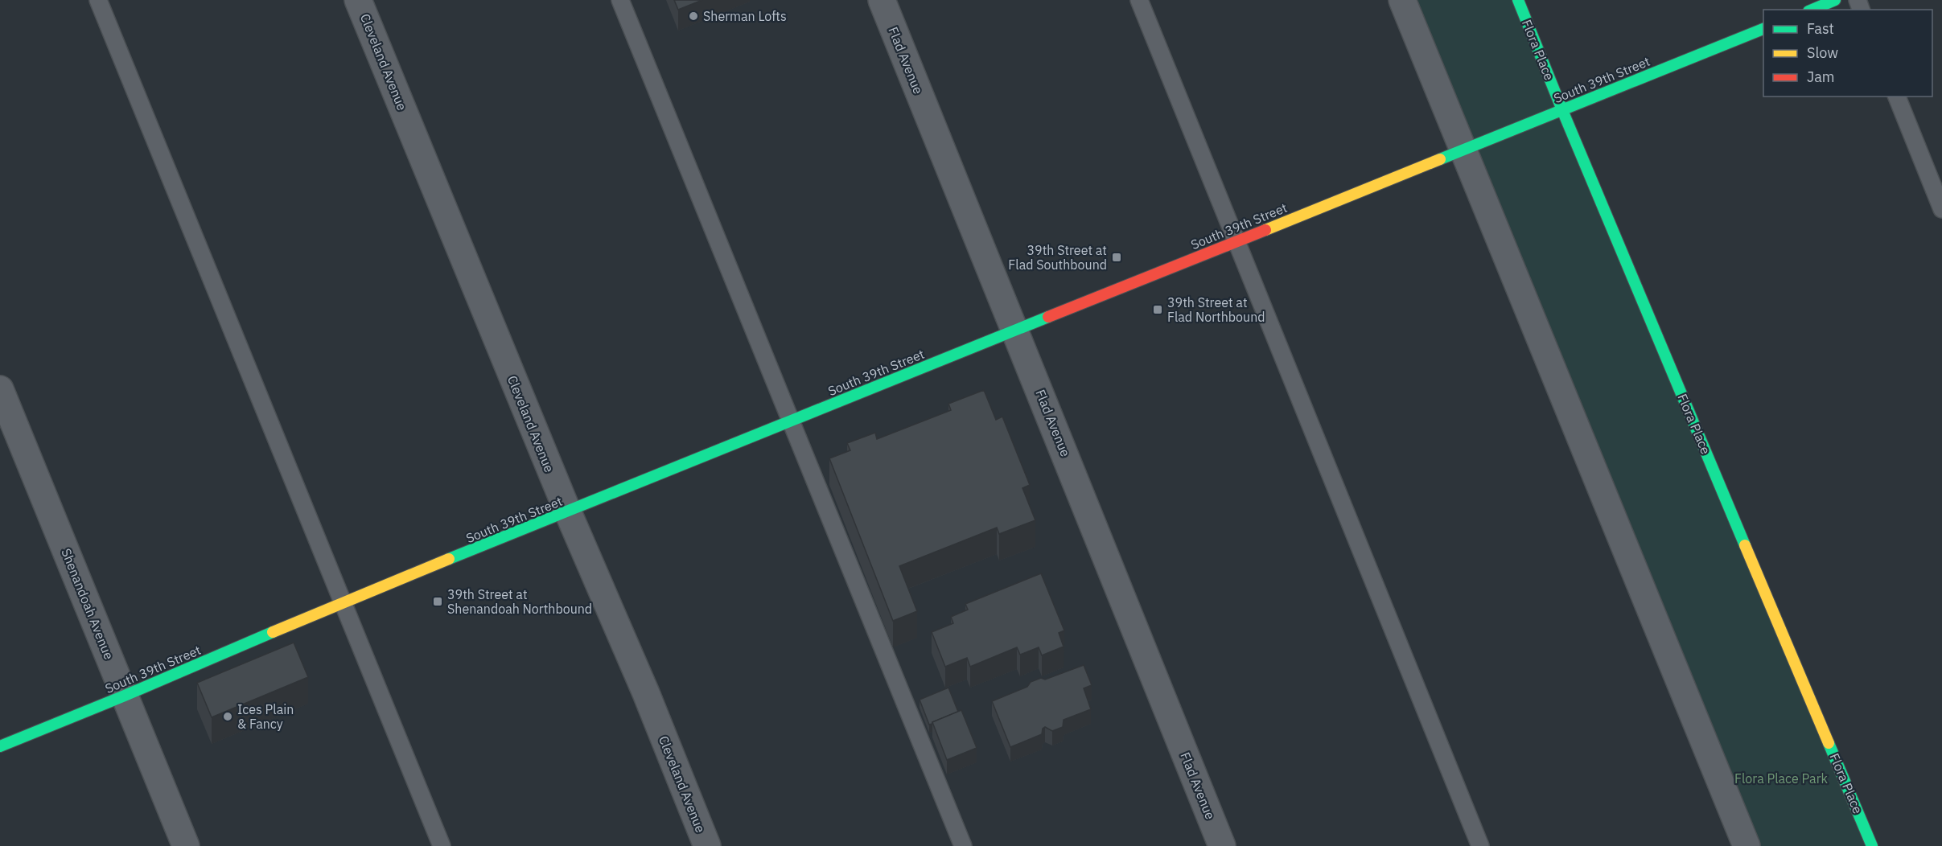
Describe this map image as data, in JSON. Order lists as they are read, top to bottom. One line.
{"streets":{"street":["Flora Place","Flad Avenue","Cleveland Avenue","South 39th Street","Shenandoah Avenue"]},"crossings":[["Flora Place","South 39th Street"],["Flad Avenue","South 39th Street"],["Cleveland Avenue","South 39th Street"],["South 39th Street","Shenandoah Avenue"]],"parks":["Flora Place Park"],"places":{"other":["Sherman Lofts","Ices Plain & Fancy"],"transit":["39th Street at Flad Southbound","39th Street at Flad Northbound","39th Street at Shenandoah Northbound"]},"legend":["Fast","Slow","Jam"]}
